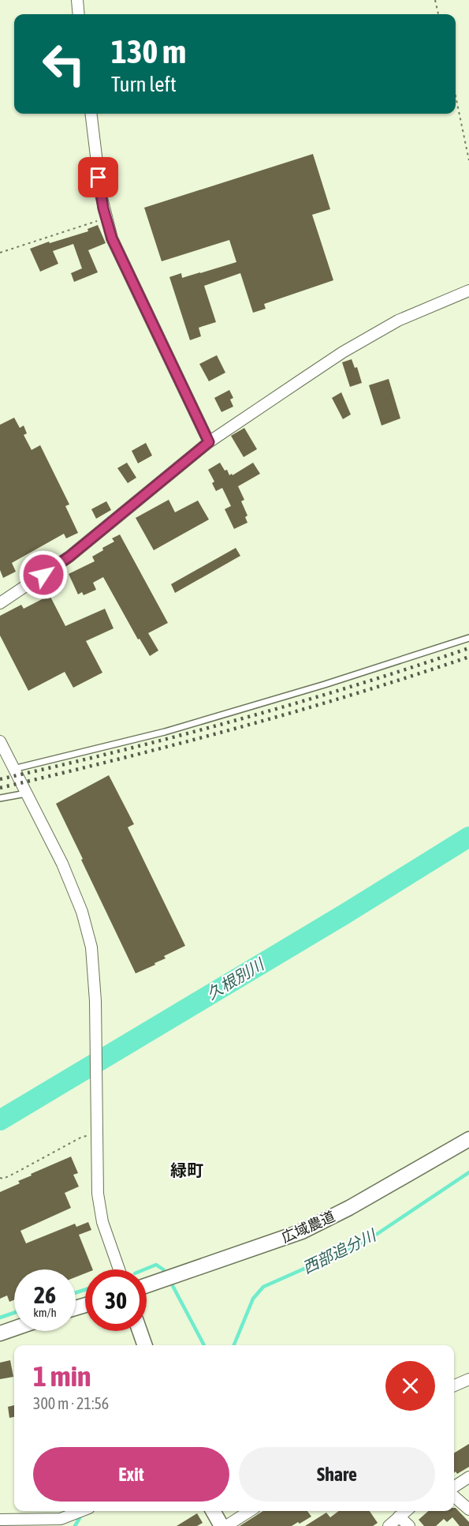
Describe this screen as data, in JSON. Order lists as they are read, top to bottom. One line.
{"streets":{"street":["広域農道"]},"districts":["緑町"],"water":["久根別川","西部追分川"],"page":{"turn":["130 m","Turn left"],"speed":"26 km/h","limit":"30","heading":["1 min","300 m · 21:56"],"buttons":["Exit","Share"]}}
